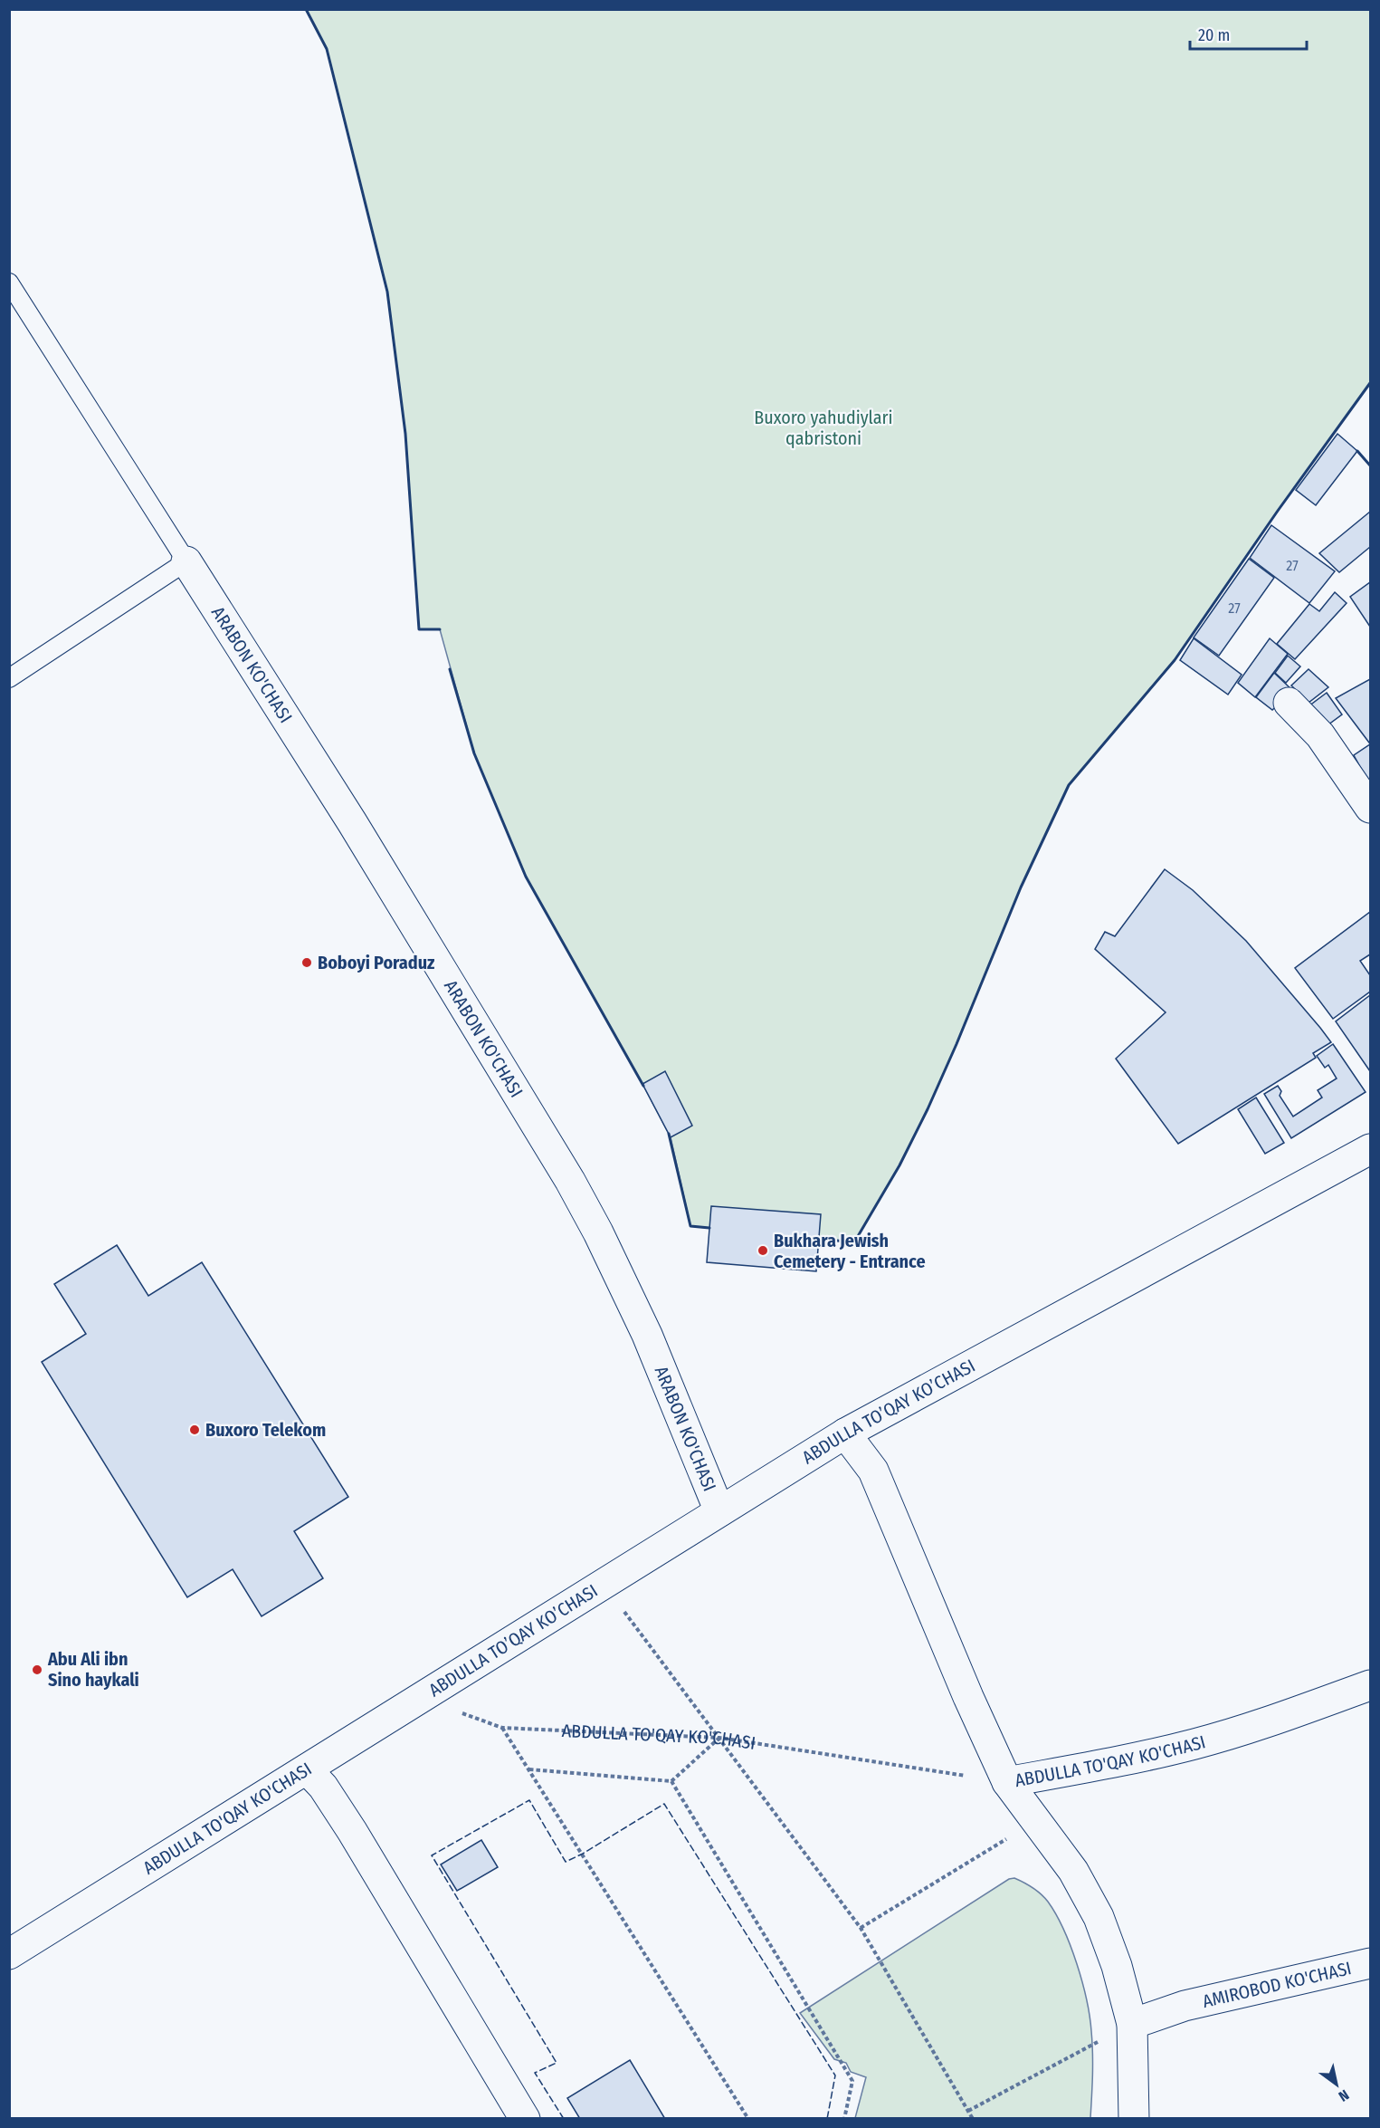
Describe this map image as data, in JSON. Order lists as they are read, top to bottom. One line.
{"streets":{"street":["ARABON KO'CHASI","ABDULLA TO’QAY KO’CHASI","ABDULLA TO'QAY KO'CHASI","AMIROBOD KO'CHASI"]},"crossings":[["ARABON KO'CHASI","ABDULLA TO’QAY KO’CHASI"],["ABDULLA TO’QAY KO’CHASI","ABDULLA TO'QAY KO'CHASI"]],"parks":["Buxoro yahudiylari qabristoni"],"places":["Boboyi Poraduz","Bukhara Jewish Cemetery - Entrance","Buxoro Telekom","Abu Ali ibn Sino haykali"],"house_numbers":["27","27"],"scale_bar":"20 m","north":"bottom right"}
